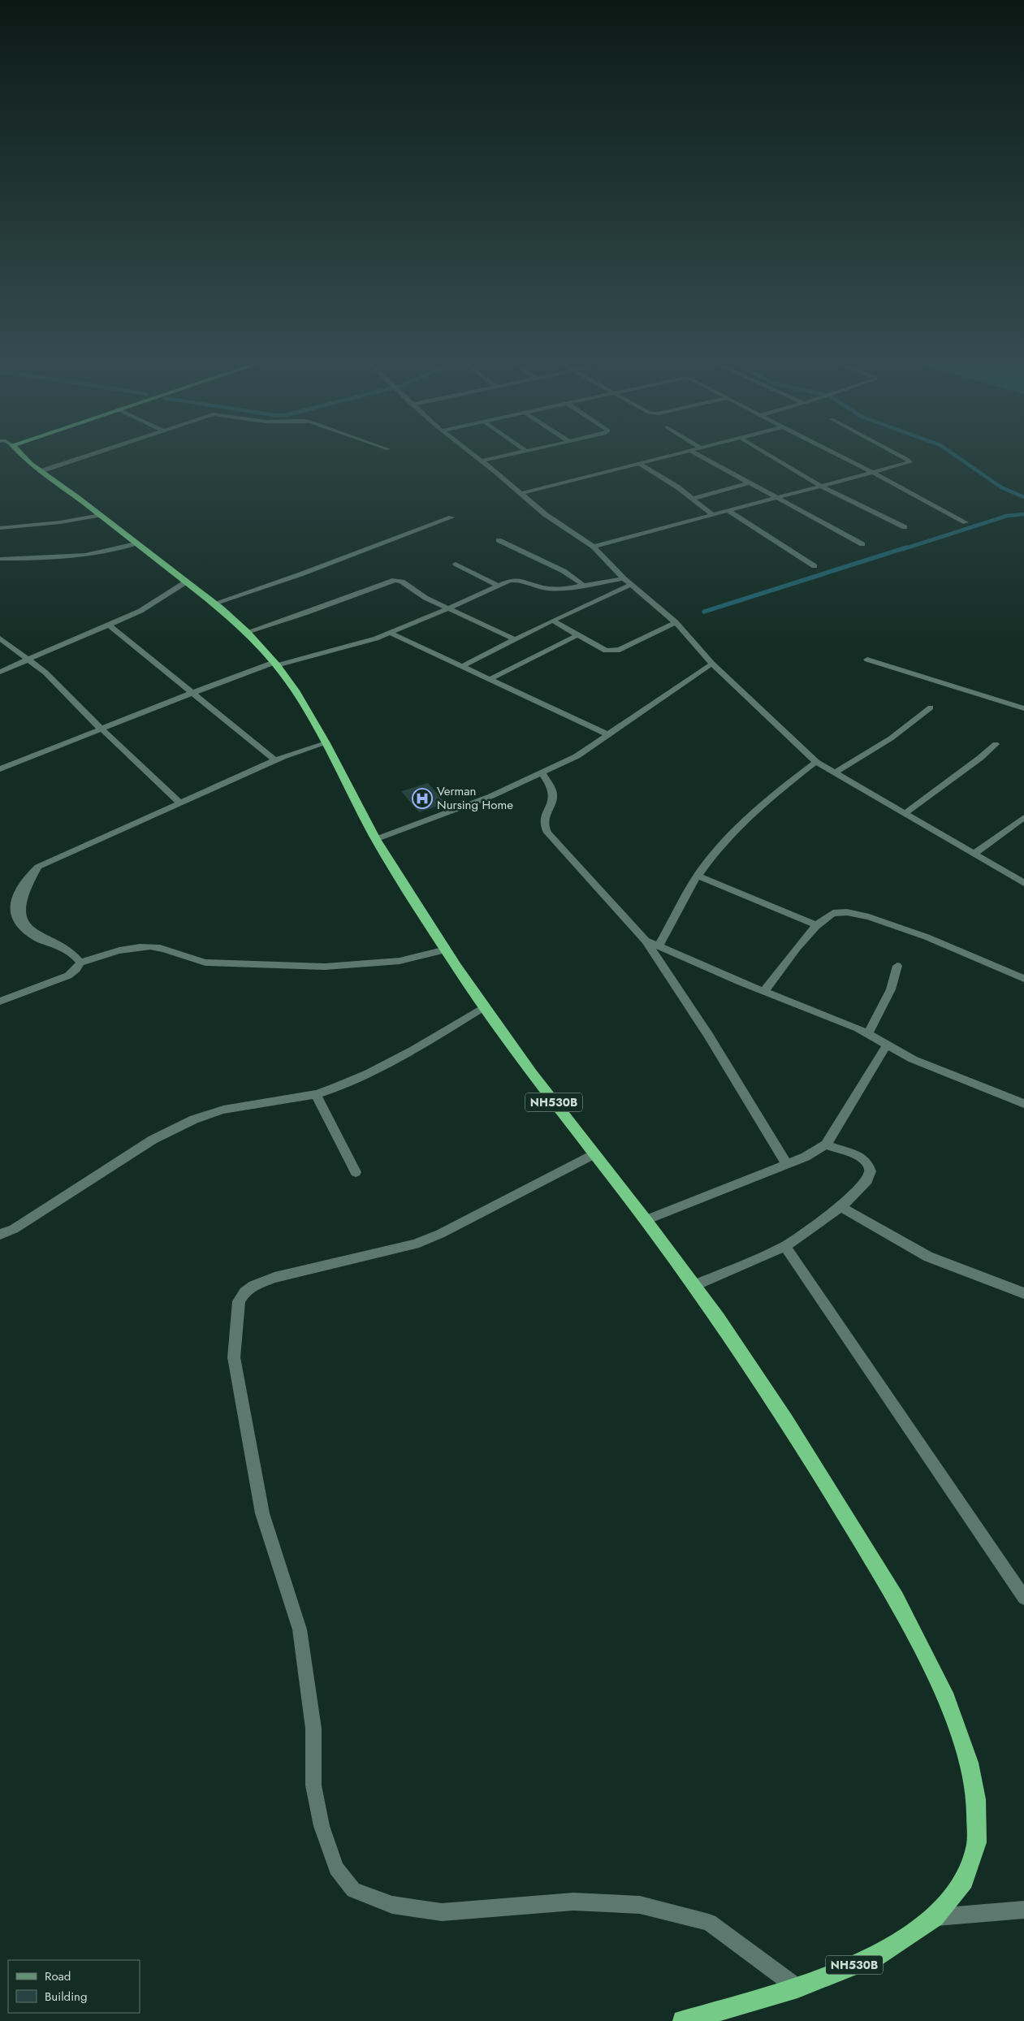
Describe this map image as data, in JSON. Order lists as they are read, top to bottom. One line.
{"streets":{"highway":["NH530B"]},"places":{"hospital":["Verman Nursing Home"]},"legend":["Road","Building"]}
